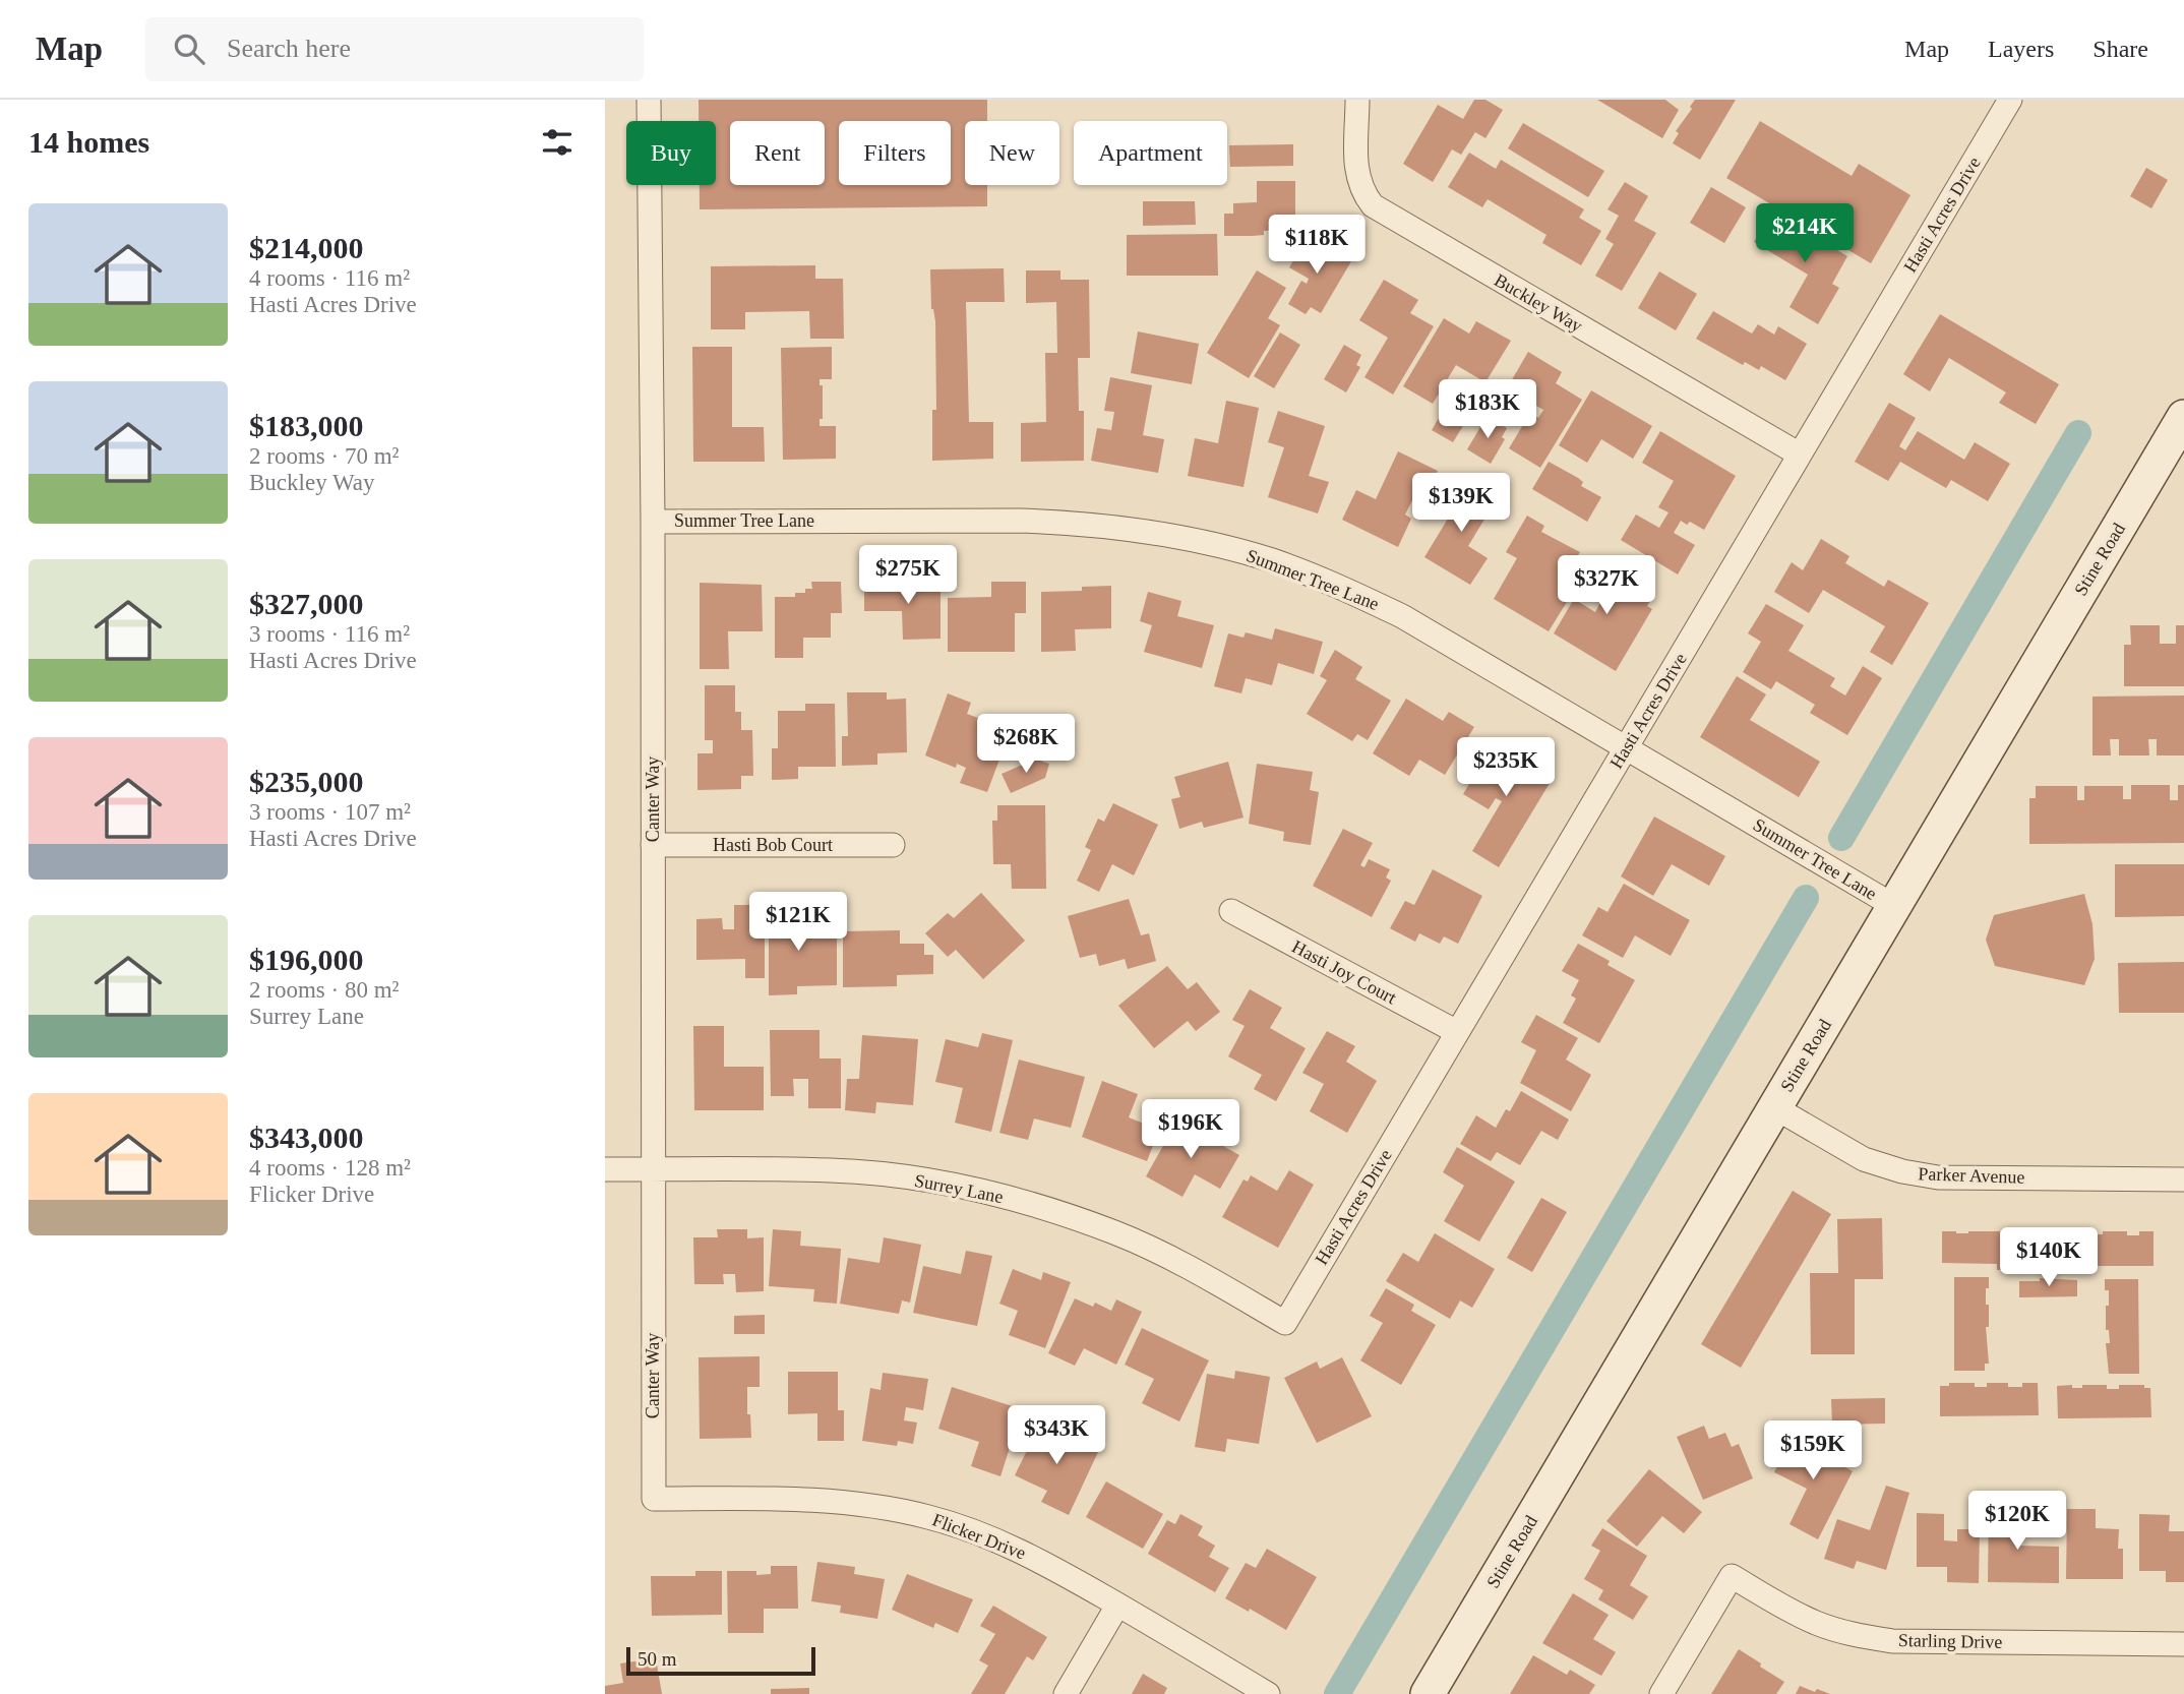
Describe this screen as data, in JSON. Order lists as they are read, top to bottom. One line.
{"streets":{"street":["Hasti Acres Drive","Buckley Way","Summer Tree Lane","Stine Road","Canter Way","Hasti Bob Court","Hasti Joy Court","Parker Avenue","Surrey Lane","Flicker Drive","Starling Drive"]},"crossings":[["Hasti Acres Drive","Buckley Way"],["Hasti Acres Drive","Summer Tree Lane"],["Hasti Acres Drive","Hasti Joy Court"],["Hasti Acres Drive","Surrey Lane"],["Summer Tree Lane","Stine Road"],["Summer Tree Lane","Canter Way"],["Stine Road","Parker Avenue"],["Canter Way","Hasti Bob Court"],["Canter Way","Surrey Lane"],["Canter Way","Flicker Drive"]],"scale_bar":"50 m","page":{"header":"Map","search":"Search here","nav":["Map","Layers","Share"],"heading":"14 homes","chip":["Buy","Rent","Filters","New","Apartment"],"list":[{"name":"$214,000","note":"4 rooms · 116 m² · Hasti Acres Drive"},{"name":"$183,000","note":"2 rooms · 70 m² · Buckley Way"},{"name":"$327,000","note":"3 rooms · 116 m² · Hasti Acres Drive"},{"name":"$235,000","note":"3 rooms · 107 m² · Hasti Acres Drive"},{"name":"$196,000","note":"2 rooms · 80 m² · Surrey Lane"},{"name":"$343,000","note":"4 rooms · 128 m² · Flicker Drive"}],"price":["$214K","$118K","$183K","$139K","$275K","$327K","$268K","$235K","$121K","$196K","$140K","$343K","$159K","$120K"],"scale":"50 m"}}
